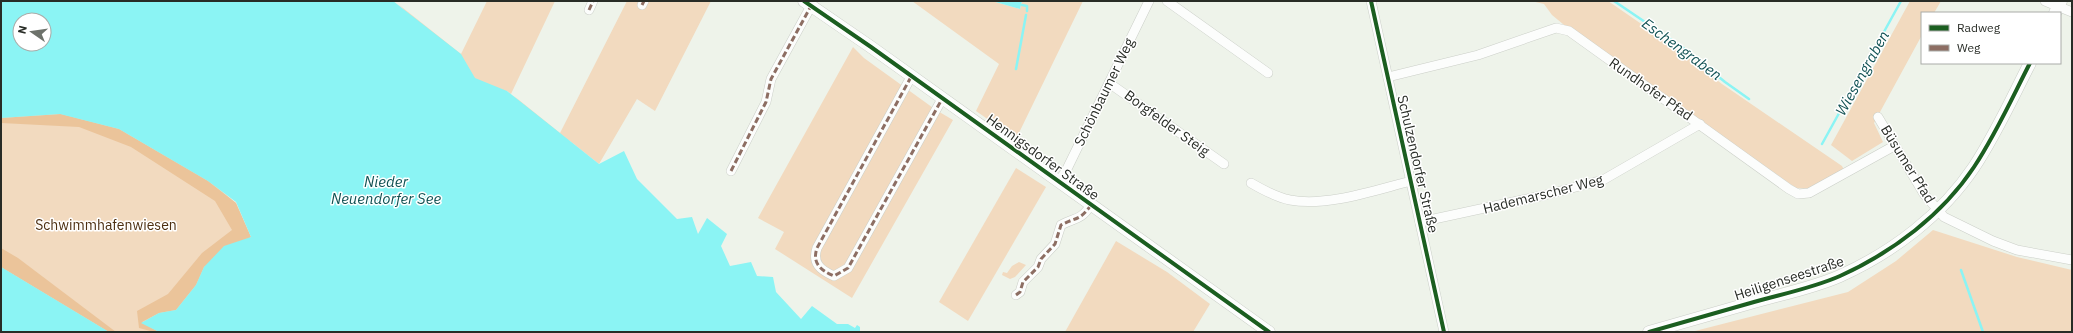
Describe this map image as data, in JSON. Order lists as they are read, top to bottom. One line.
{"streets":{"main road":["Hennigsdorfer Straße","Heiligenseestraße"],"street":["Rundhofer Pfad","Schönbaumer Weg","Borgfelder Steig","Schulzendorfer Straße","Büsumer Pfad","Hademarscher Weg"]},"crossings":[["Rundhofer Pfad","Schulzendorfer Straße"],["Rundhofer Pfad","Büsumer Pfad"],["Rundhofer Pfad","Hademarscher Weg"],["Schönbaumer Weg","Borgfelder Steig"],["Schönbaumer Weg","Hennigsdorfer Straße"],["Schulzendorfer Straße","Hademarscher Weg"],["Büsumer Pfad","Heiligenseestraße"]],"water":["Eschengraben","Wiesengraben","Nieder Neuendorfer See"],"parks":["Schwimmhafenwiesen"],"legend":["Radweg","Weg"],"north":"left"}
